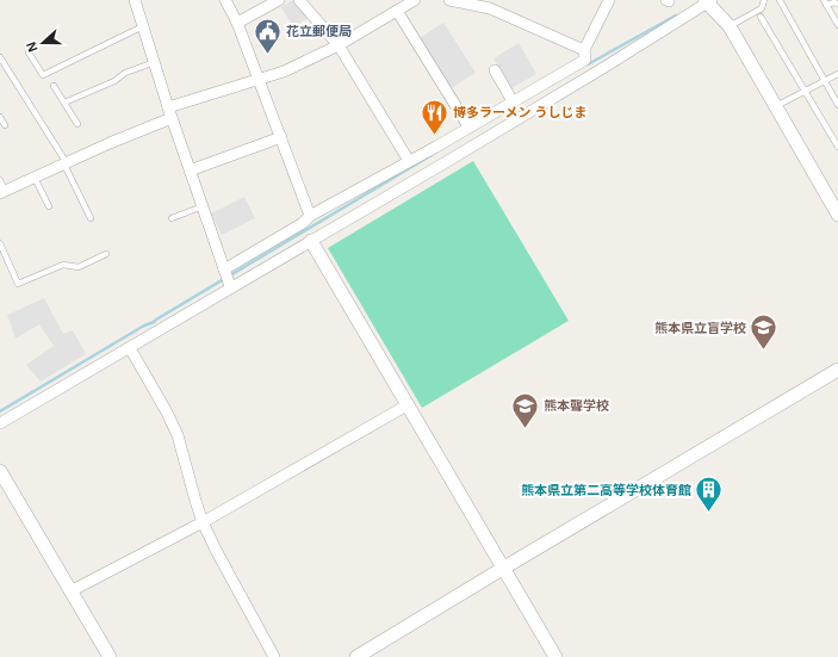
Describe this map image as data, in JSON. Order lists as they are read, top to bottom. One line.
{"places":{"public building":["花立郵便局"],"restaurant":["博多ラーメン うしじま"],"school or university":["熊本県立盲学校","熊本聾学校"],"building":["熊本県立第二高等学校体育館"]},"north":"left"}
